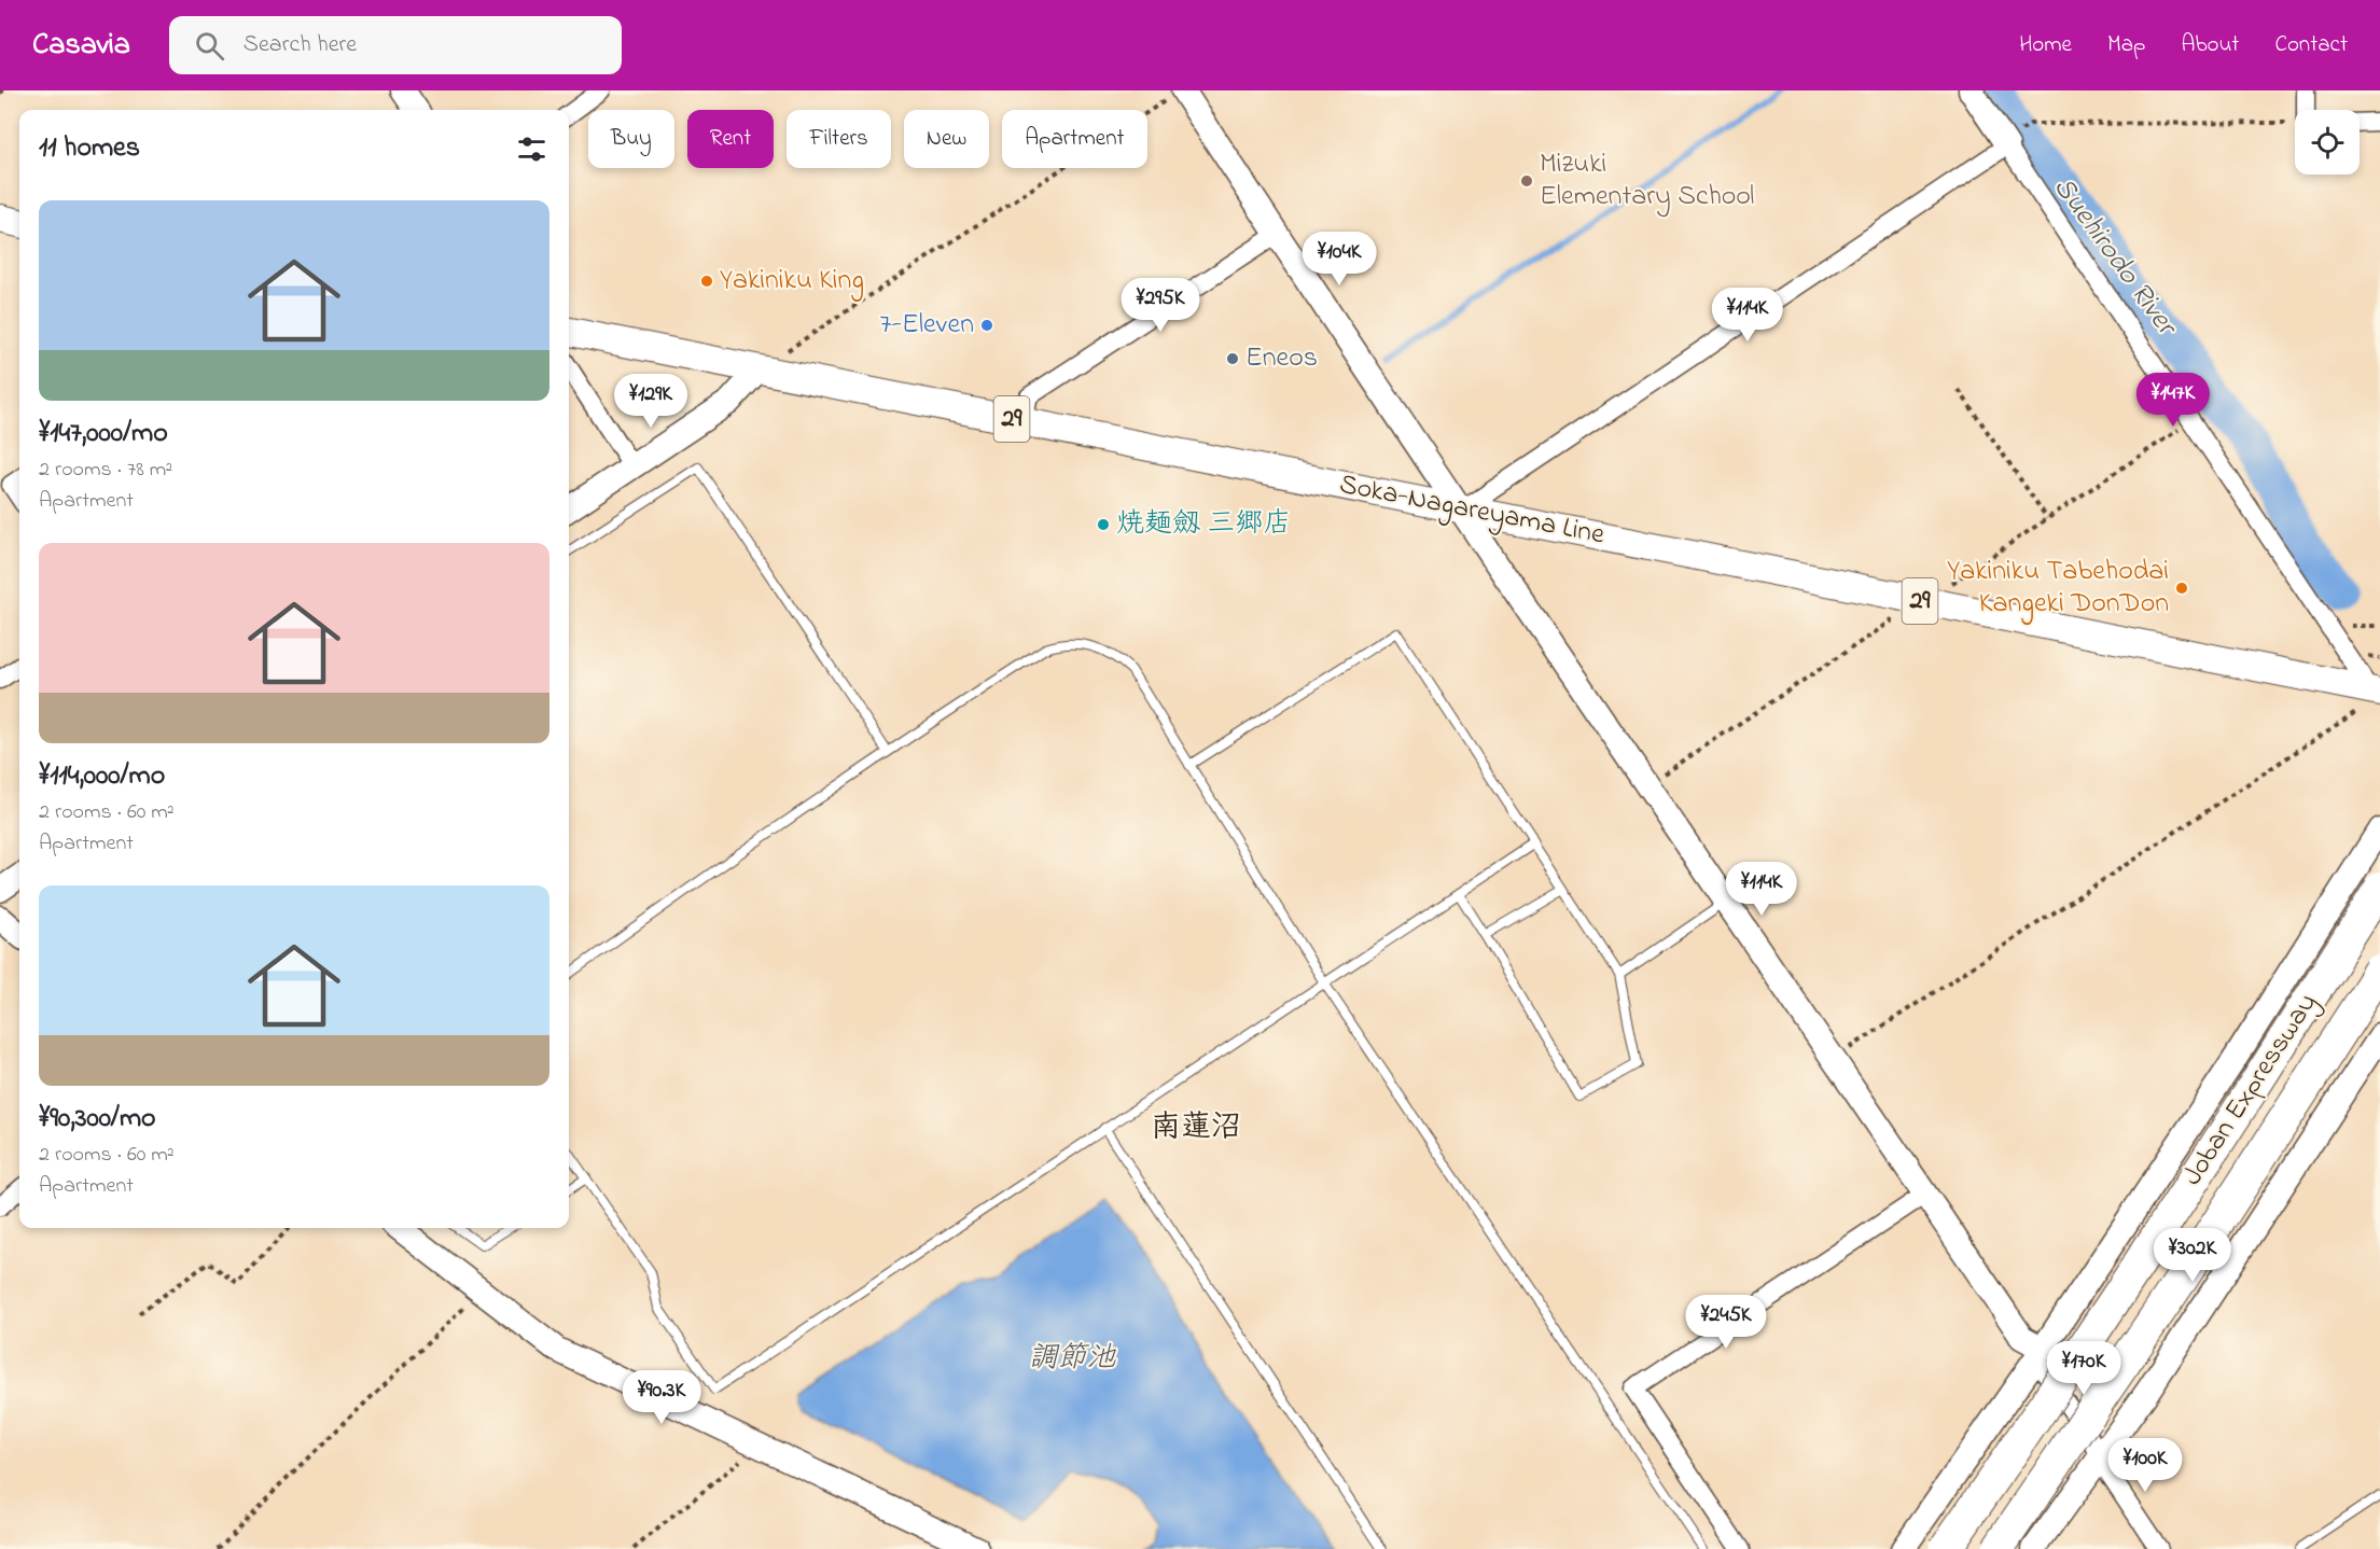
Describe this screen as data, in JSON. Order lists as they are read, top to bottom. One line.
{"streets":{"highway":["Joban Expressway"],"main road":["29","Soka-Nagareyama Line"]},"districts":["南蓮沼"],"water":["Suehirodo River","調節池"],"places":["Mizuki Elementary School","Yakiniku King","7-Eleven","Eneos","焼麺劔 三郷店","Yakiniku Tabehodai Kangeki DonDon"],"page":{"header":"Casavia","search":"Search here","nav":["Home","Map","About","Contact"],"chip":["Buy","Rent","Filters","New","Apartment"],"heading":"11 homes","list":[{"name":"¥147,000/mo","note":"2 rooms · 78 m² · Apartment"},{"name":"¥114,000/mo","note":"2 rooms · 60 m² · Apartment"},{"name":"¥90,300/mo","note":"2 rooms · 60 m² · Apartment"}],"price":["¥104K","¥295K","¥114K","¥147K","¥129K","¥114K","¥302K","¥245K","¥170K","¥90.3K","¥100K"]}}
